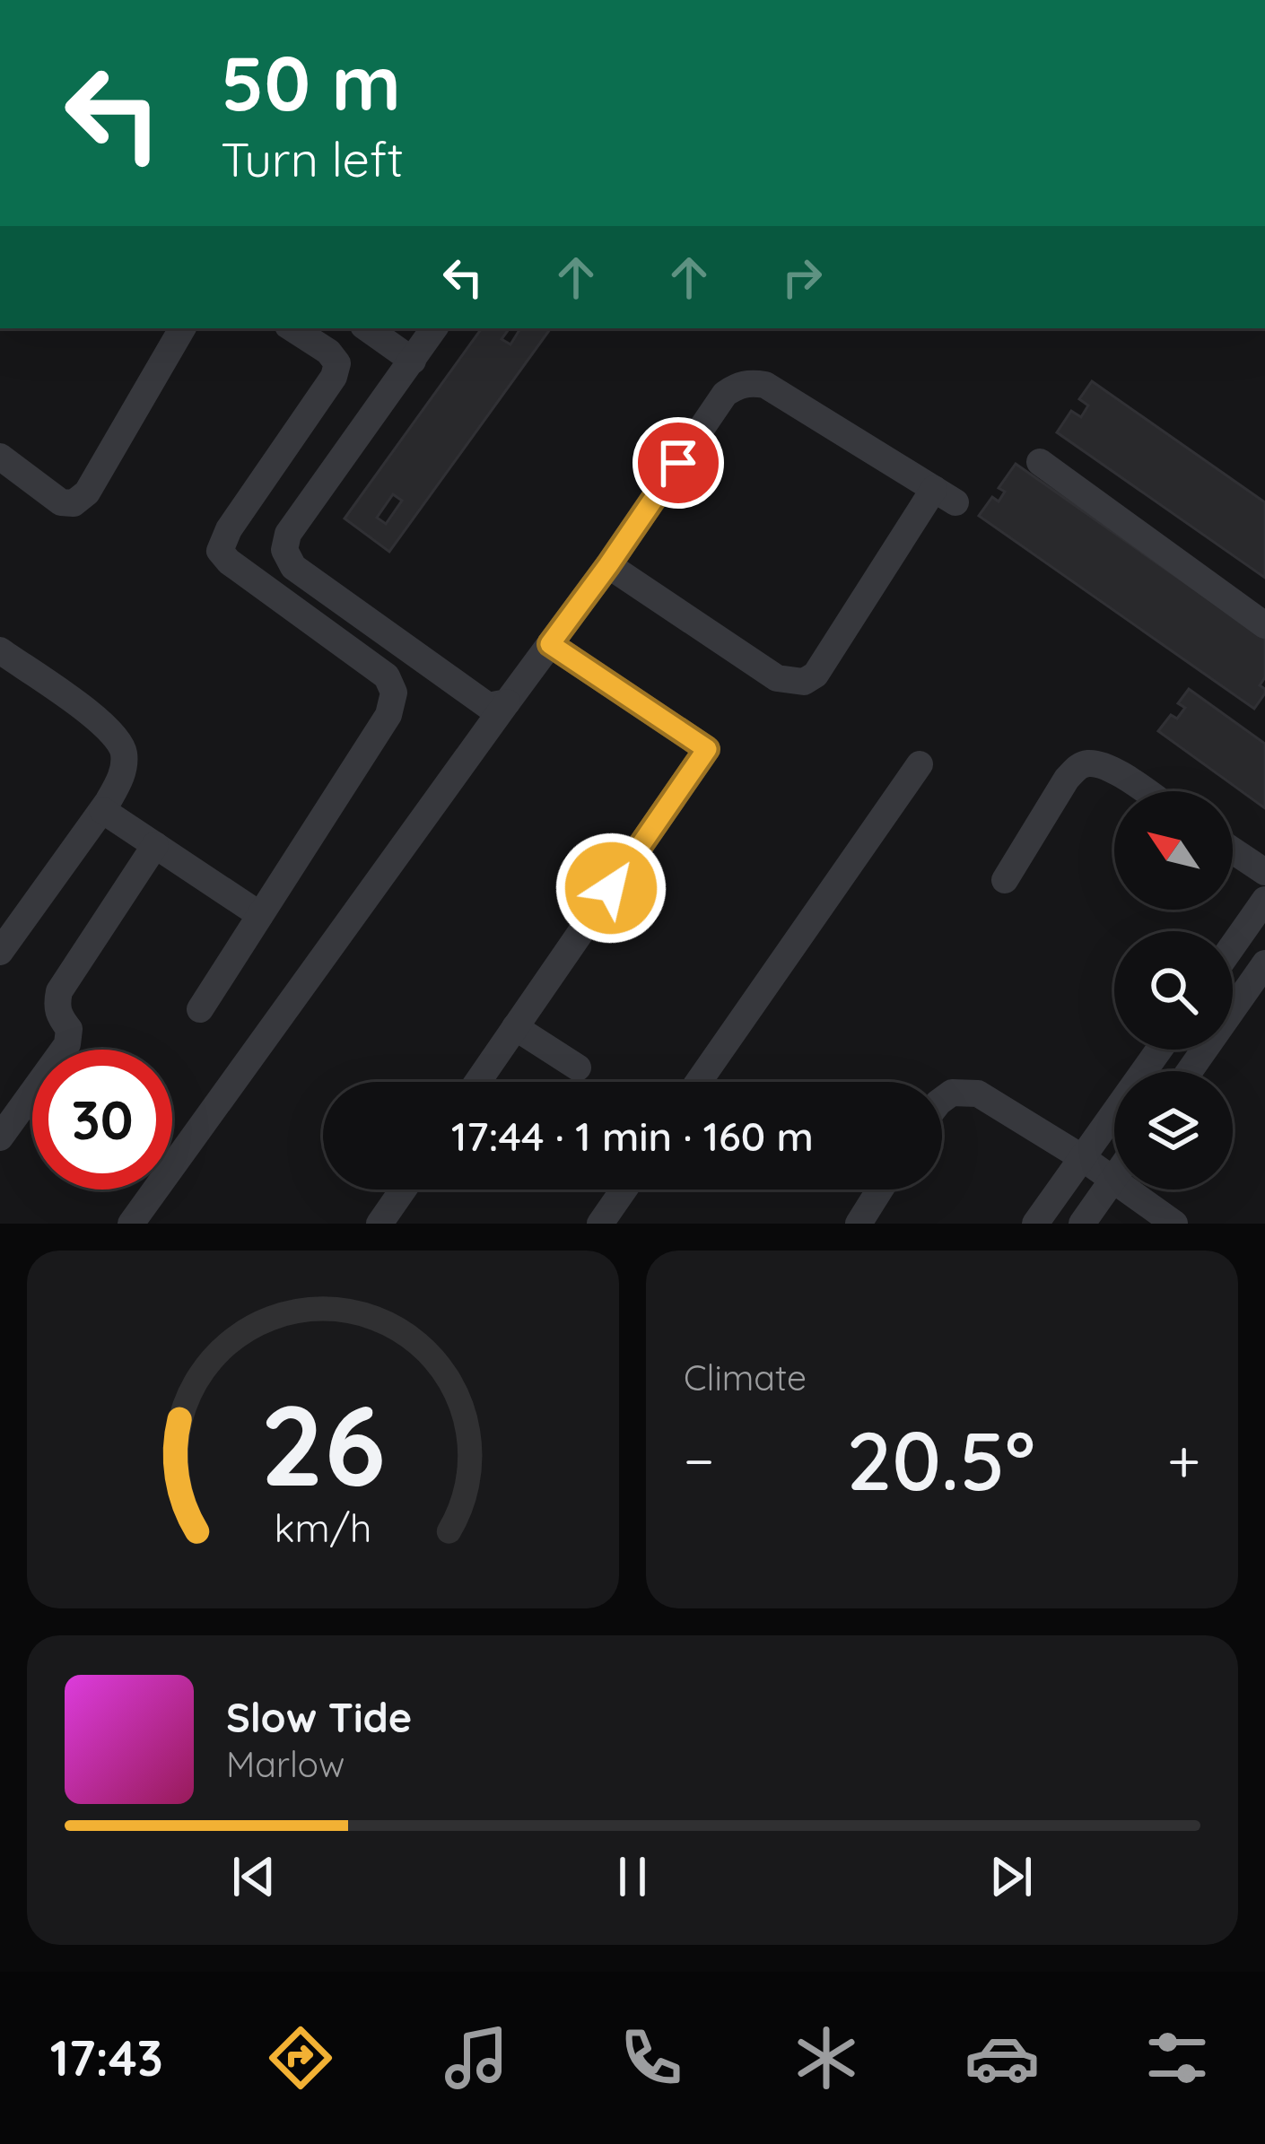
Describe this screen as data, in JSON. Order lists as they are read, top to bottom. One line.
{"north":"top left","page":{"turn":["50 m","Turn left"],"limit":"30","trip":"17:44 · 1 min · 160 m","tile":"Climate","heat":["−","20.5°","+"],"song":["Slow Tide","Marlow"],"tabs":"17:43","gauge":["26","km/h"]}}
